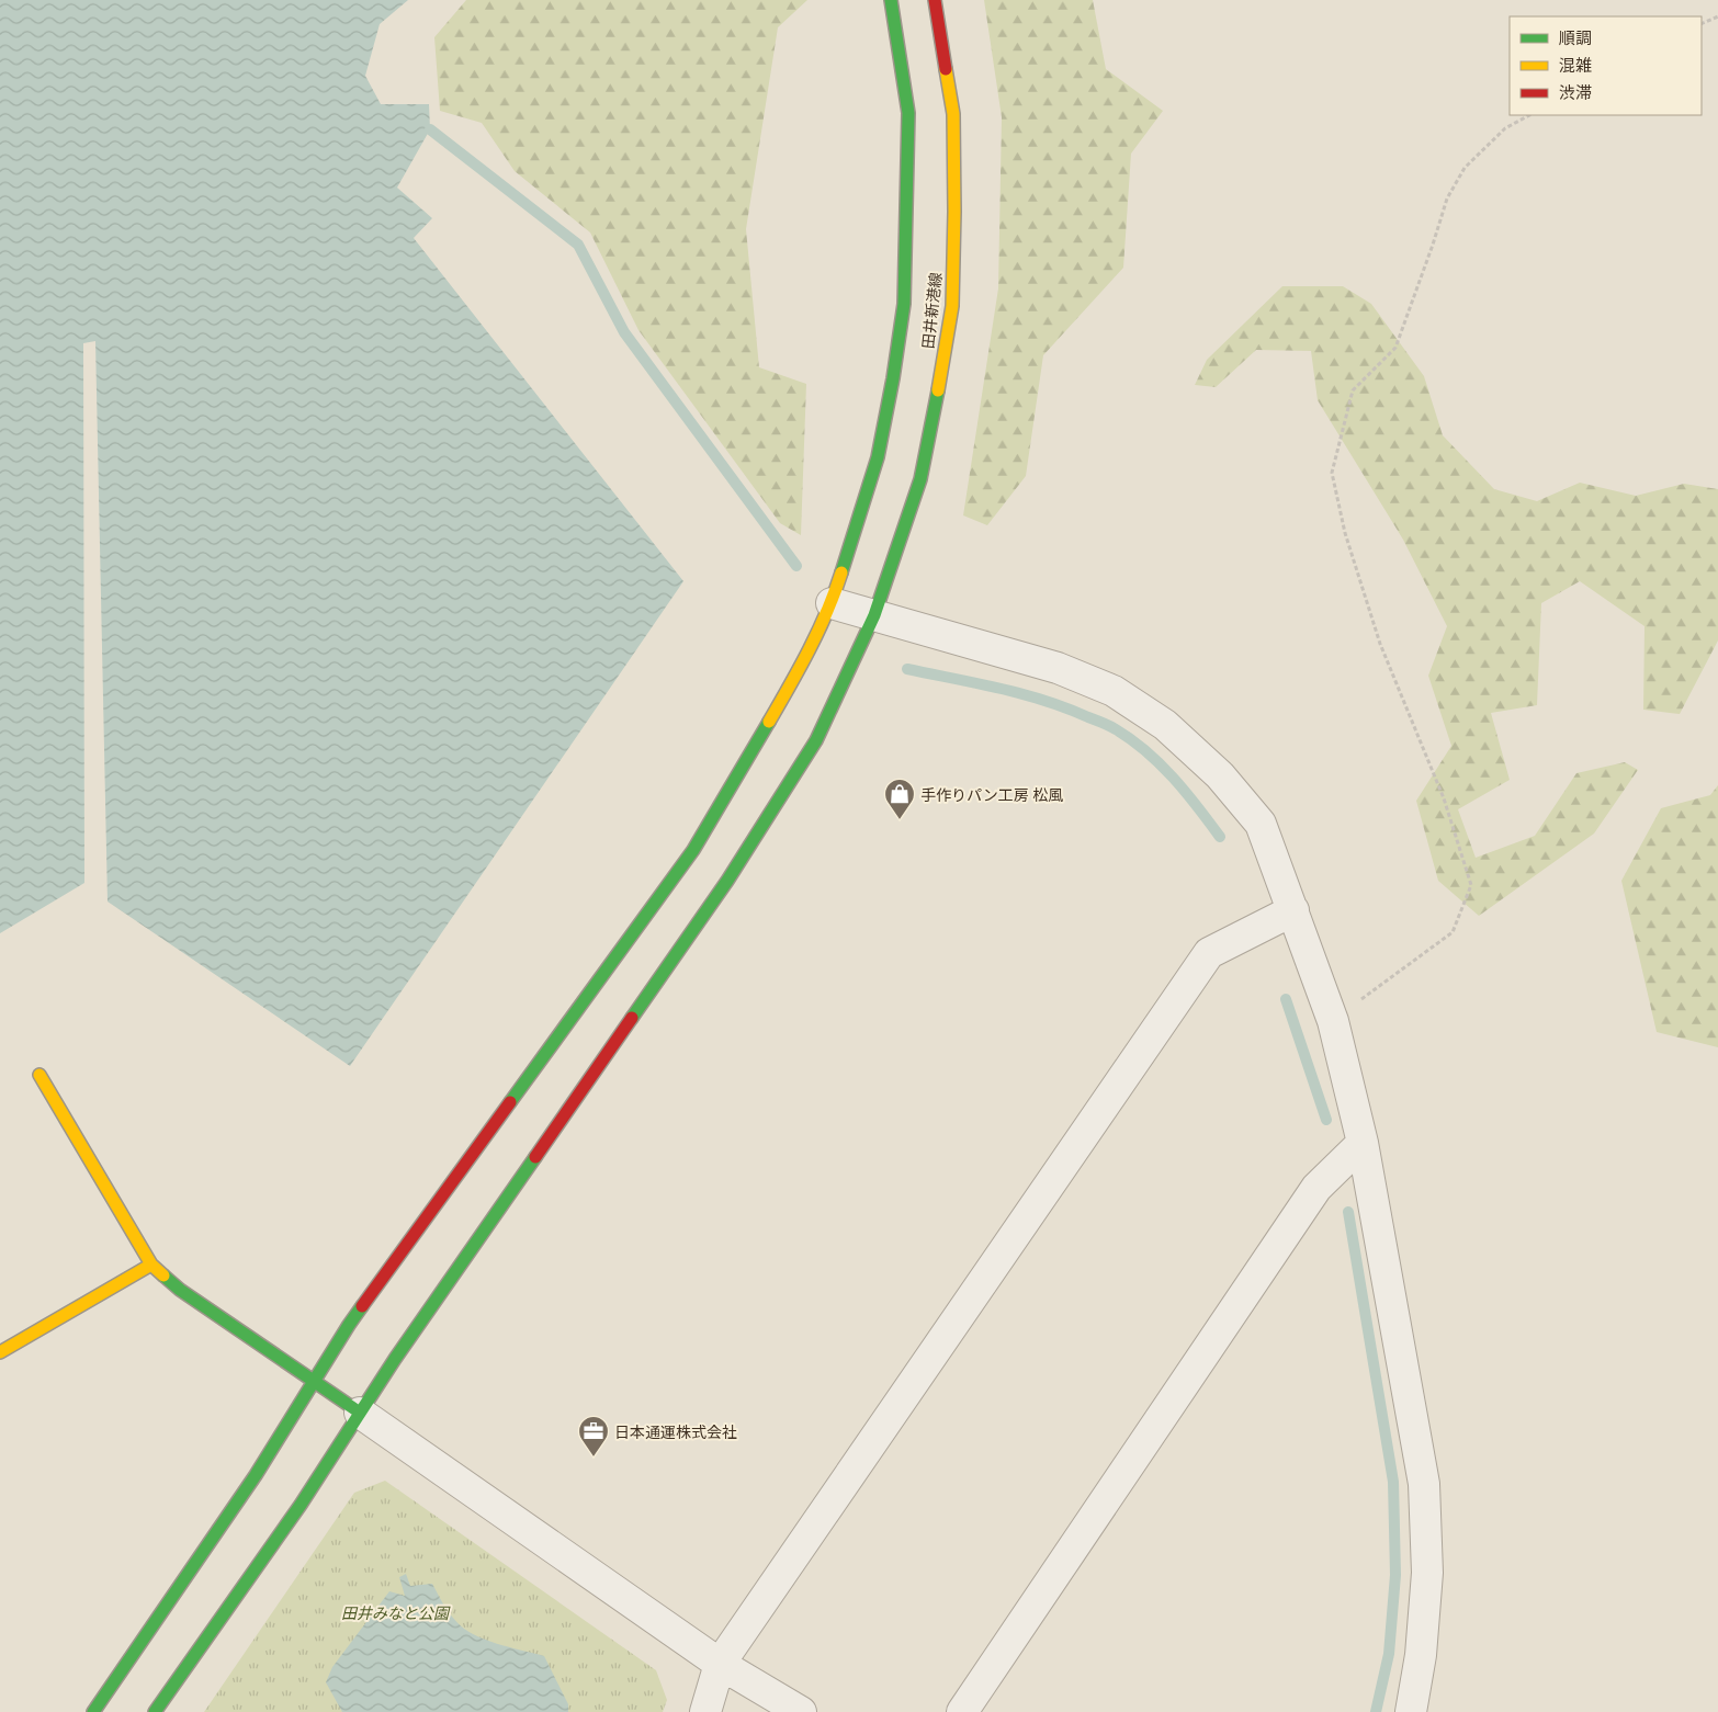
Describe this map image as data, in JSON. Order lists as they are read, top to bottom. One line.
{"streets":{"street":["田井新港線"]},"parks":["田井みなと公園"],"places":{"shop":["手作りパン工房 松風"],"office":["日本通運株式会社"]},"legend":["順調","混雑","渋滞"]}
